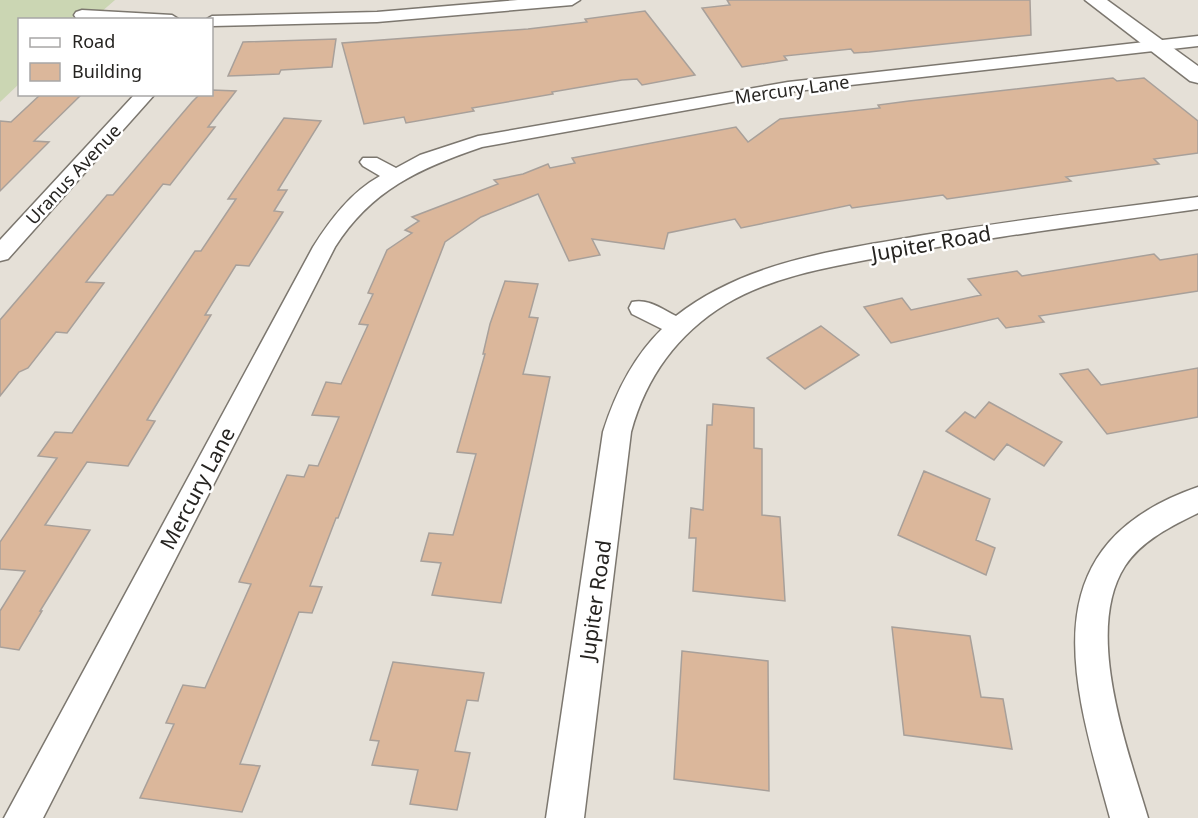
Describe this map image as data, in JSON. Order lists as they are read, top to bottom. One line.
{"streets":{"street":["Mercury Lane","Uranus Avenue","Jupiter Road"]},"legend":["Road","Building"]}
